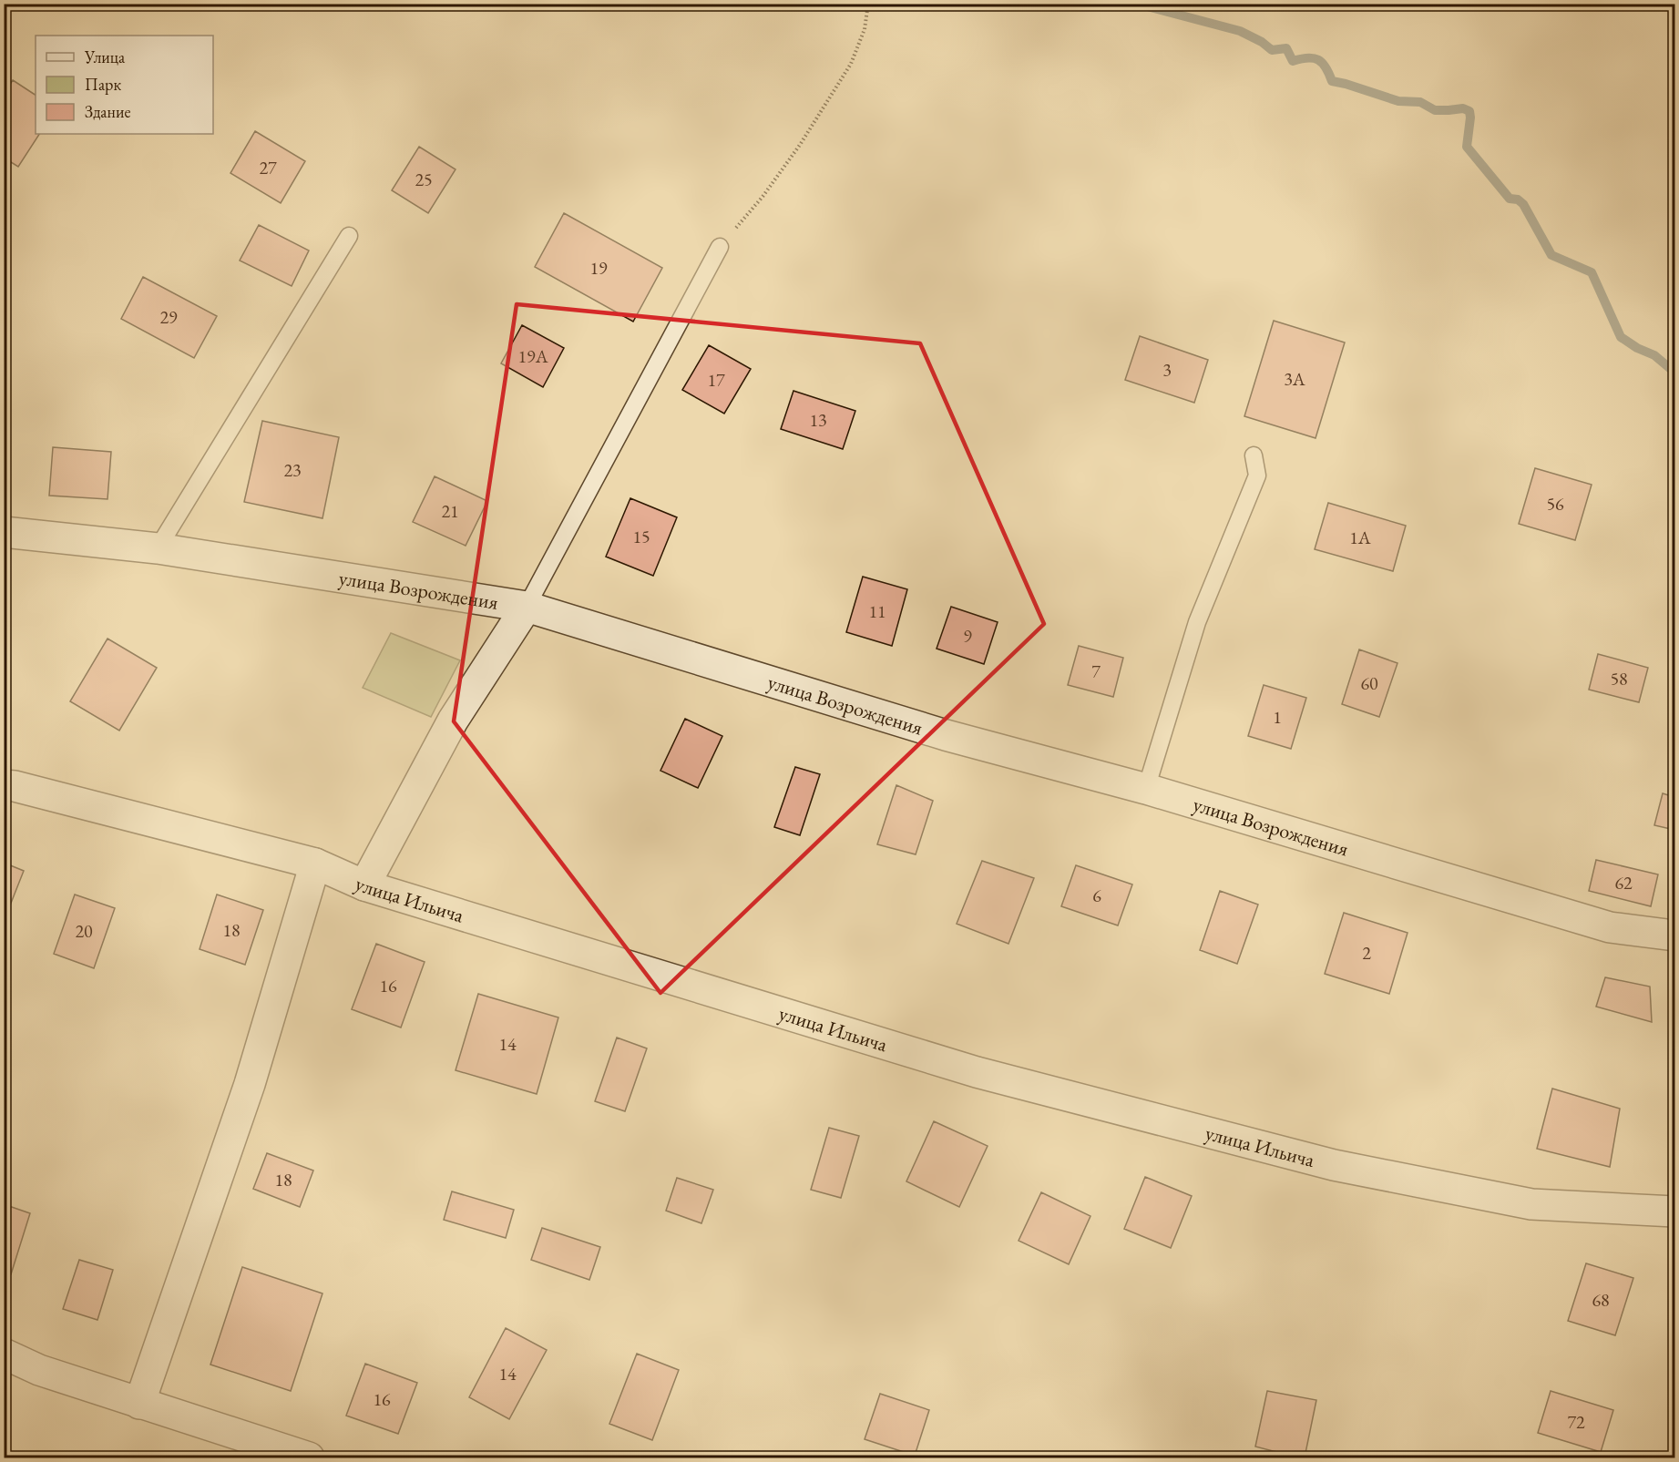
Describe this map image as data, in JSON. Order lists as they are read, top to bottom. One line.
{"streets":{"street":["улица Возрождения","улица Ильича"]},"house_numbers":["27","25","19","29","19А","3","3А","17","13","23","56","21","15","1А","11","9","7","58","60","1","62","6","18","20","2","16","14","18","68","14","16","72"],"legend":["Улица","Парк","Здание"]}
